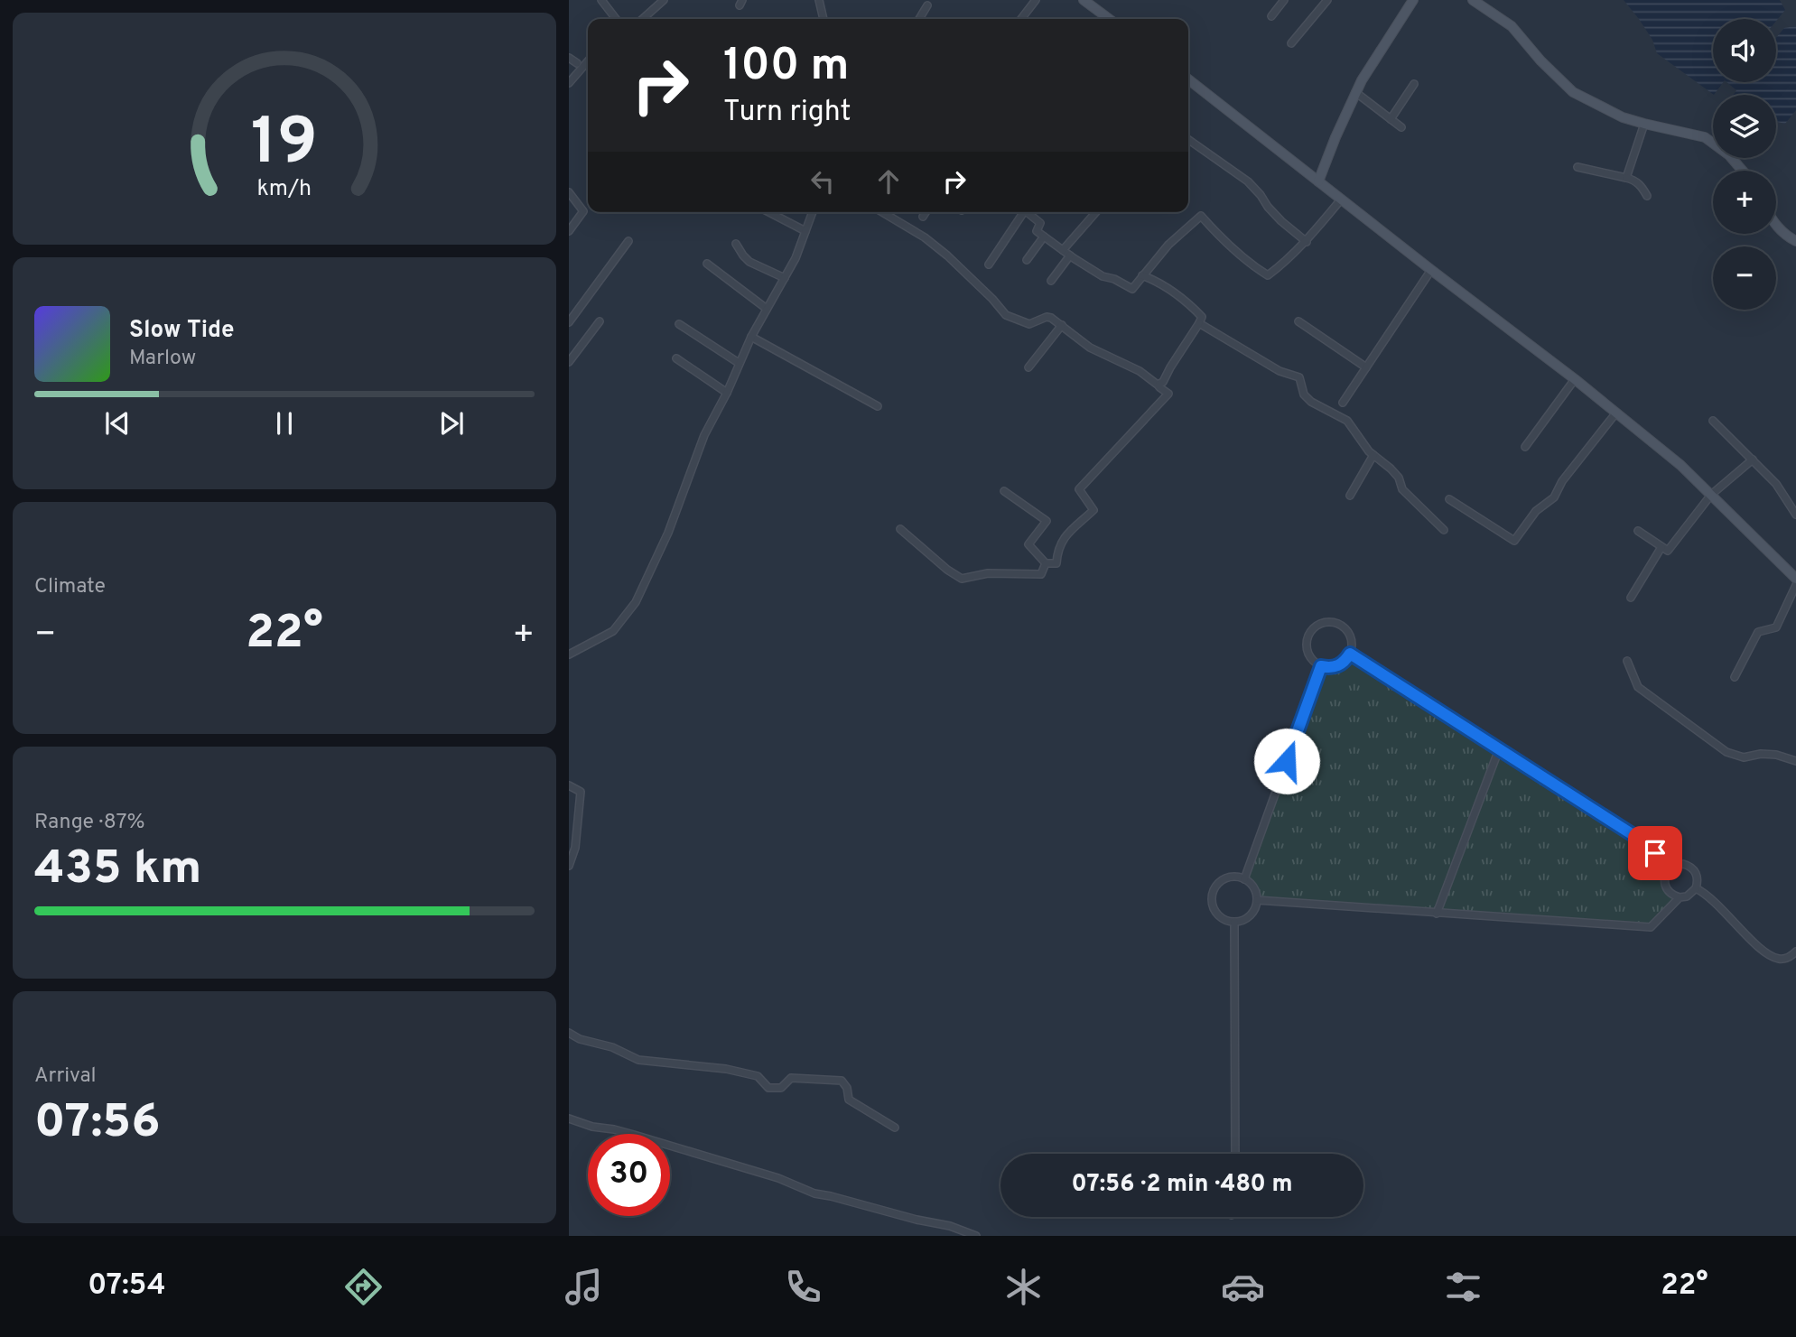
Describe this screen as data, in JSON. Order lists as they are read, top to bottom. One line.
{"page":{"map_buttons":["+","−"],"turn":["100 m","Turn right"],"song":["Slow Tide","Marlow"],"tile":["Climate",["Range · 87%","435 km"],["Arrival","07:56"]],"heat":["−","22°","+"],"limit":"30","trip":"07:56 · 2 min · 480 m","tabs":["07:54","22°"],"gauge":["19","km/h"]}}
